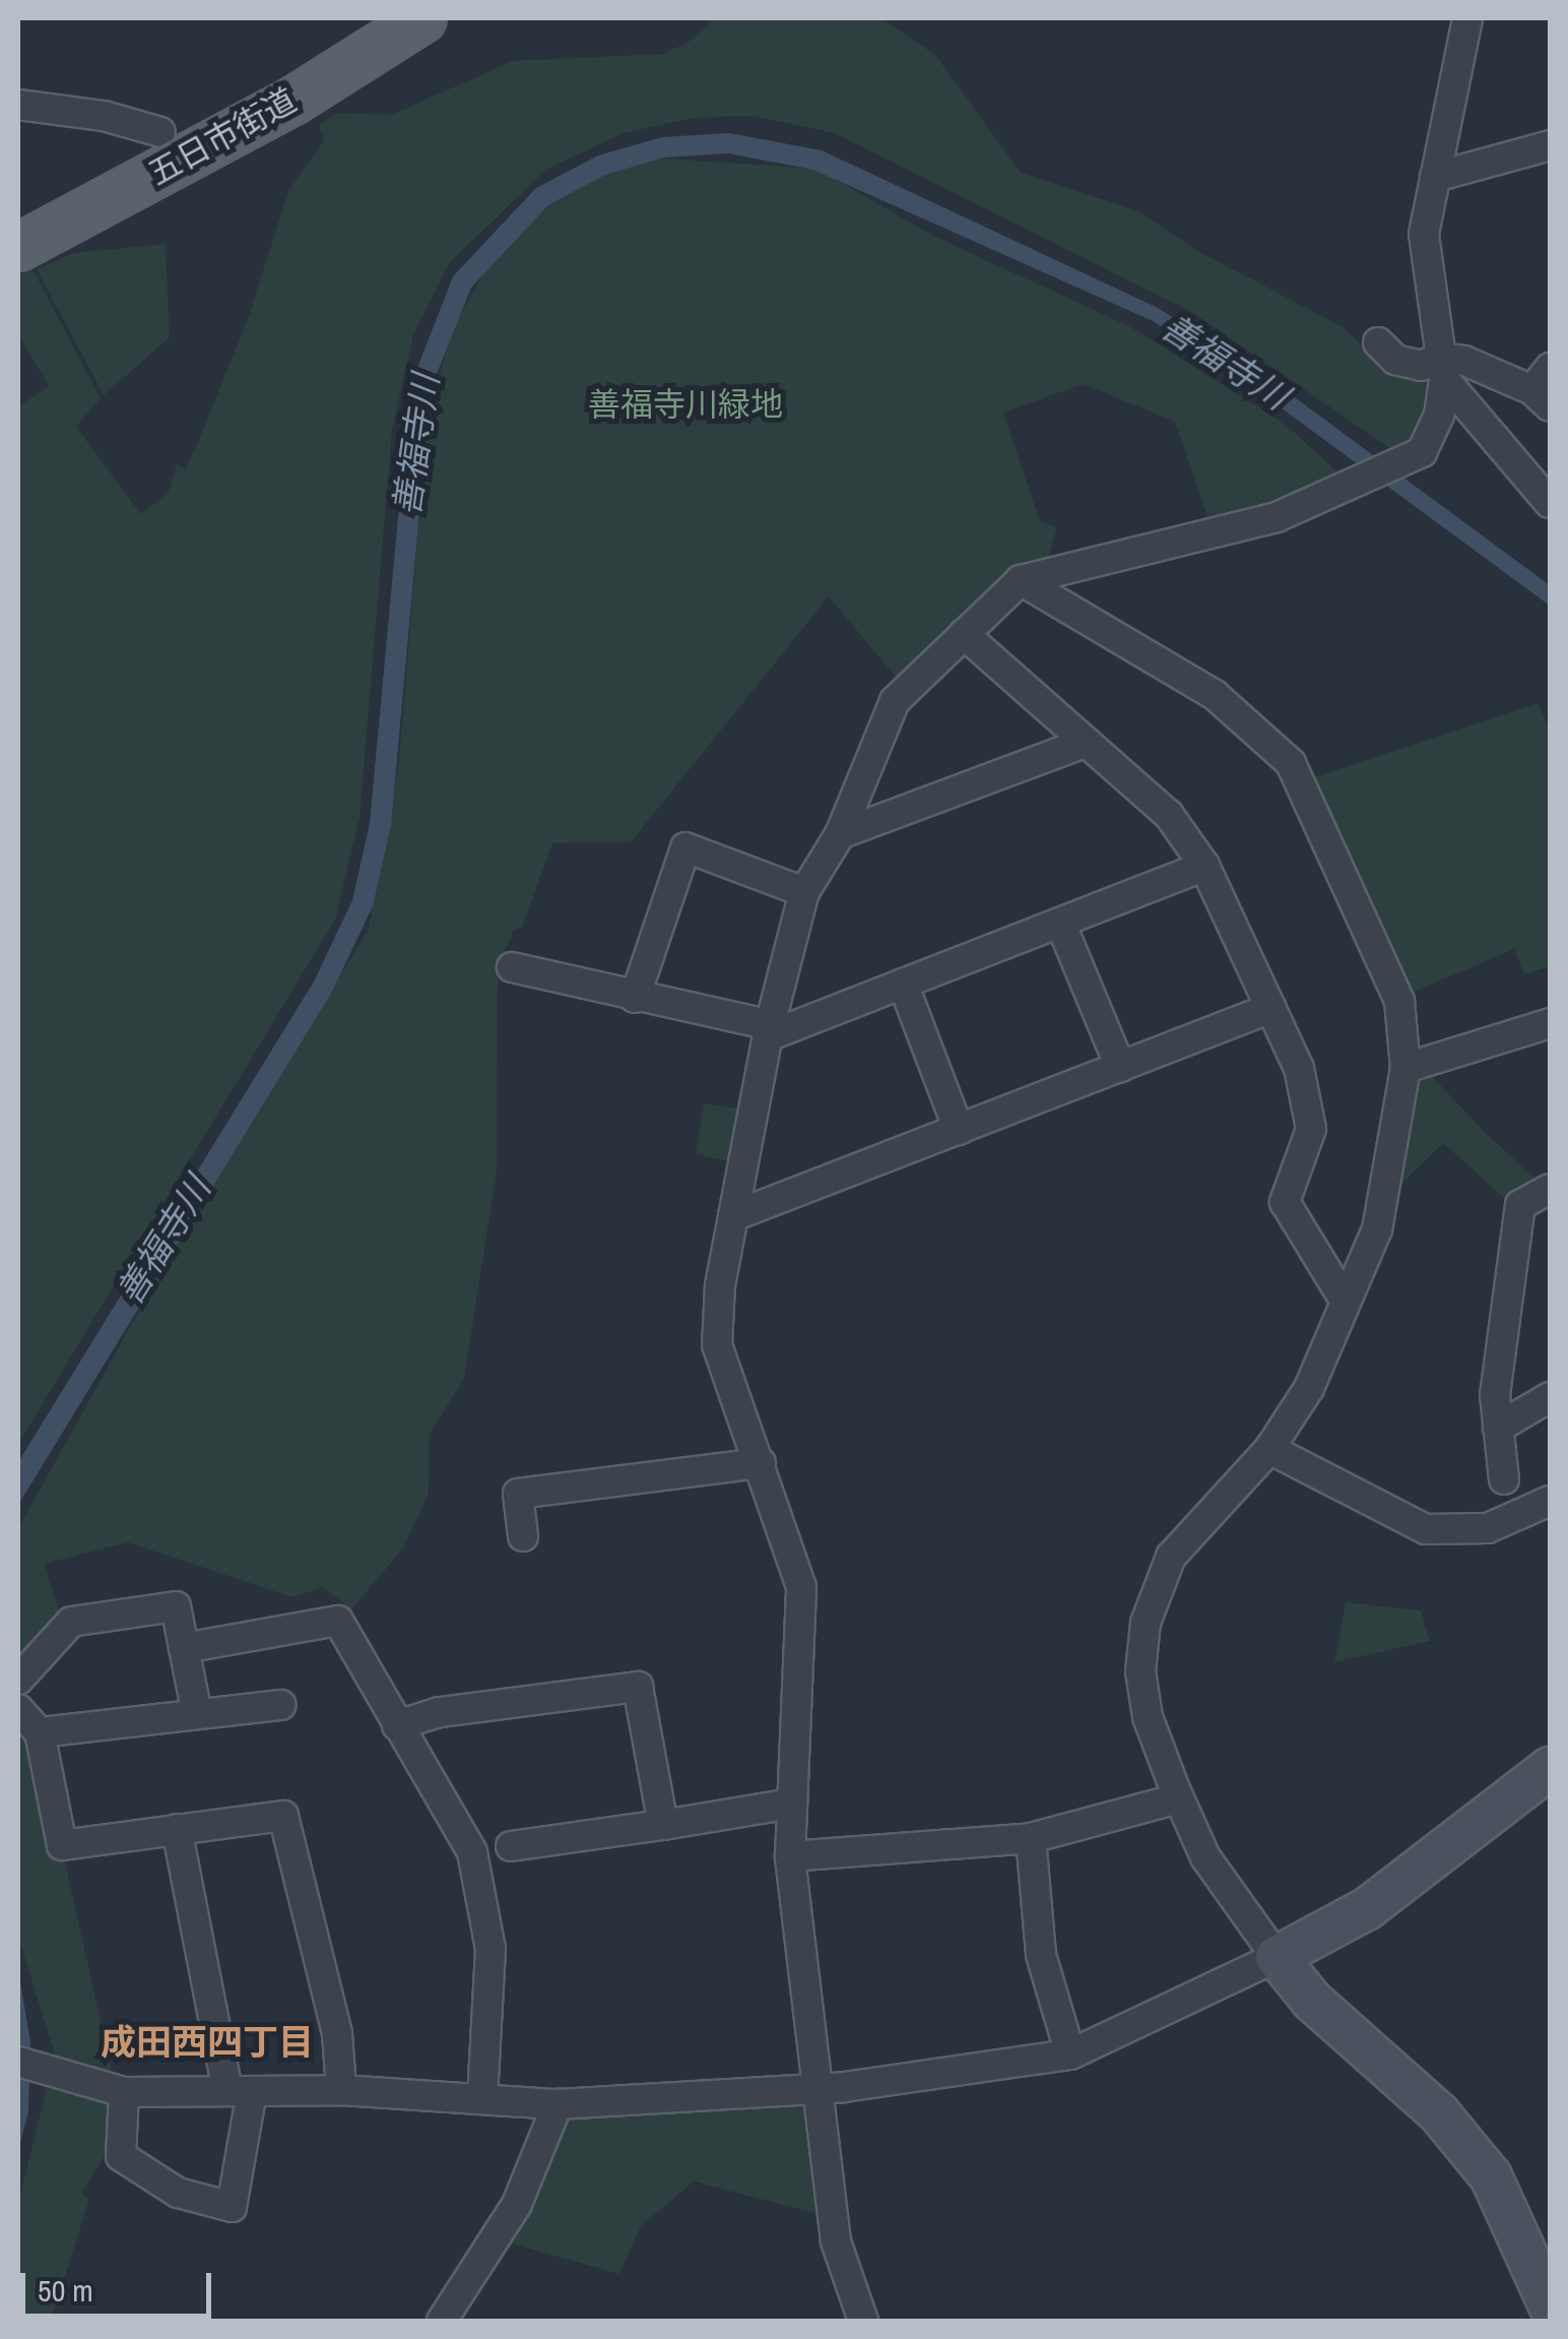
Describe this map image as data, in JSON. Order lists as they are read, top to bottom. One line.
{"streets":{"main road":["五日市街道"]},"districts":["成田西四丁目"],"water":["善福寺川"],"parks":["善福寺川緑地"],"scale_bar":"50 m"}
